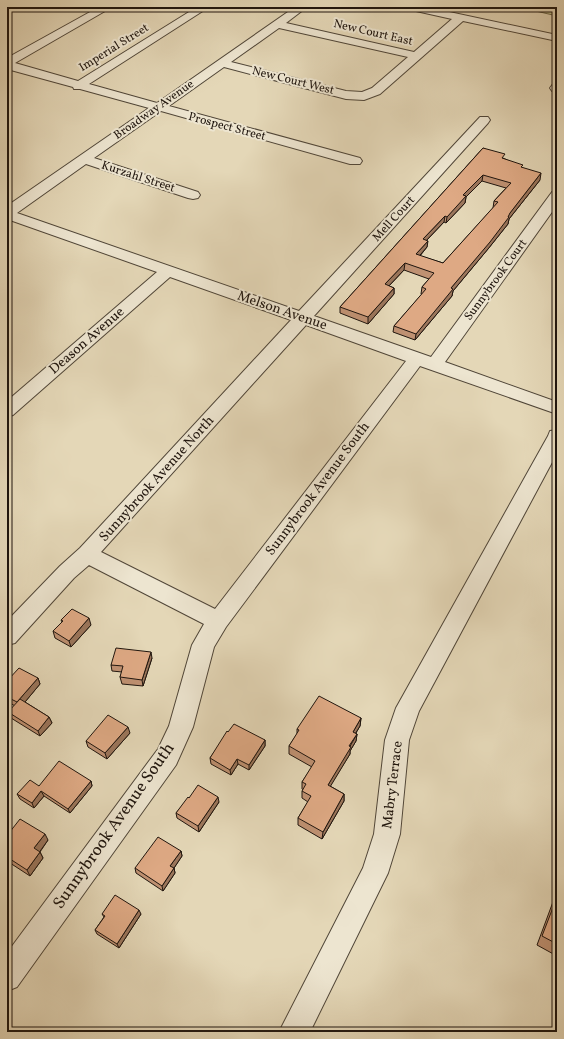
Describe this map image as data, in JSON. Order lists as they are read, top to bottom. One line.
{"streets":{"street":["New Court East","Imperial Street","New Court West","Broadway Avenue","Prospect Street","Kurzahl Street","Mell Court","Sunnybrook Court","Melson Avenue","Deason Avenue","Sunnybrook Avenue North","Sunnybrook Avenue South","Mabry Terrace"]},"crossings":[["New Court East","New Court West"],["New Court East","Broadway Avenue"],["Imperial Street","Prospect Street"],["New Court West","Broadway Avenue"],["Broadway Avenue","Prospect Street"],["Broadway Avenue","Kurzahl Street"],["Broadway Avenue","Melson Avenue"],["Mell Court","Melson Avenue"],["Mell Court","Sunnybrook Avenue North"],["Sunnybrook Court","Melson Avenue"],["Sunnybrook Court","Sunnybrook Avenue South"],["Melson Avenue","Deason Avenue"],["Melson Avenue","Sunnybrook Avenue North"],["Melson Avenue","Sunnybrook Avenue South"]]}
